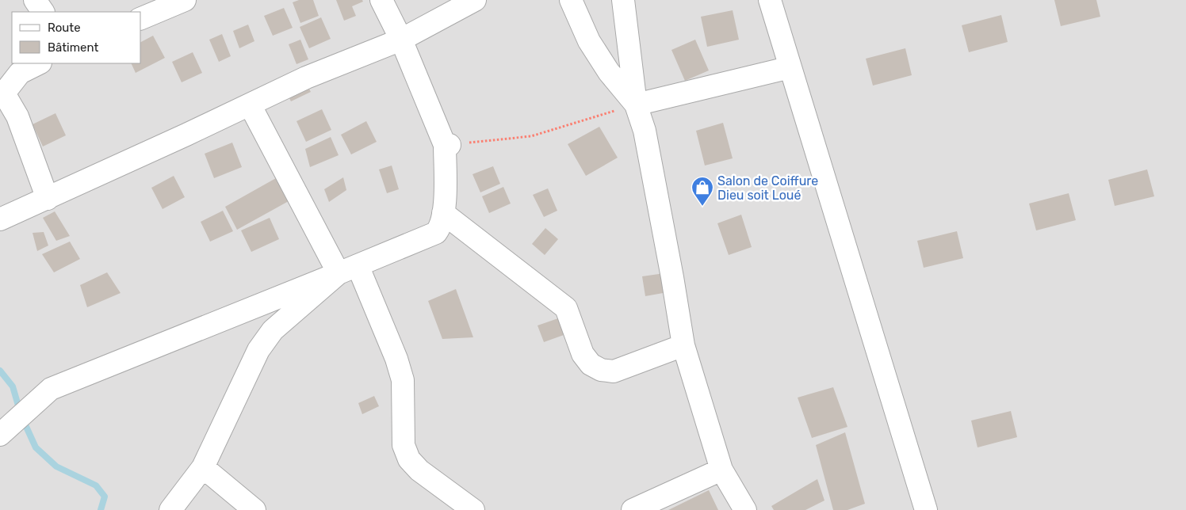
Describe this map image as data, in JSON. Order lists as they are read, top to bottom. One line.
{"places":{"shop":["Salon de Coiffure Dieu soit Loué"]},"legend":["Route","Bâtiment"]}
